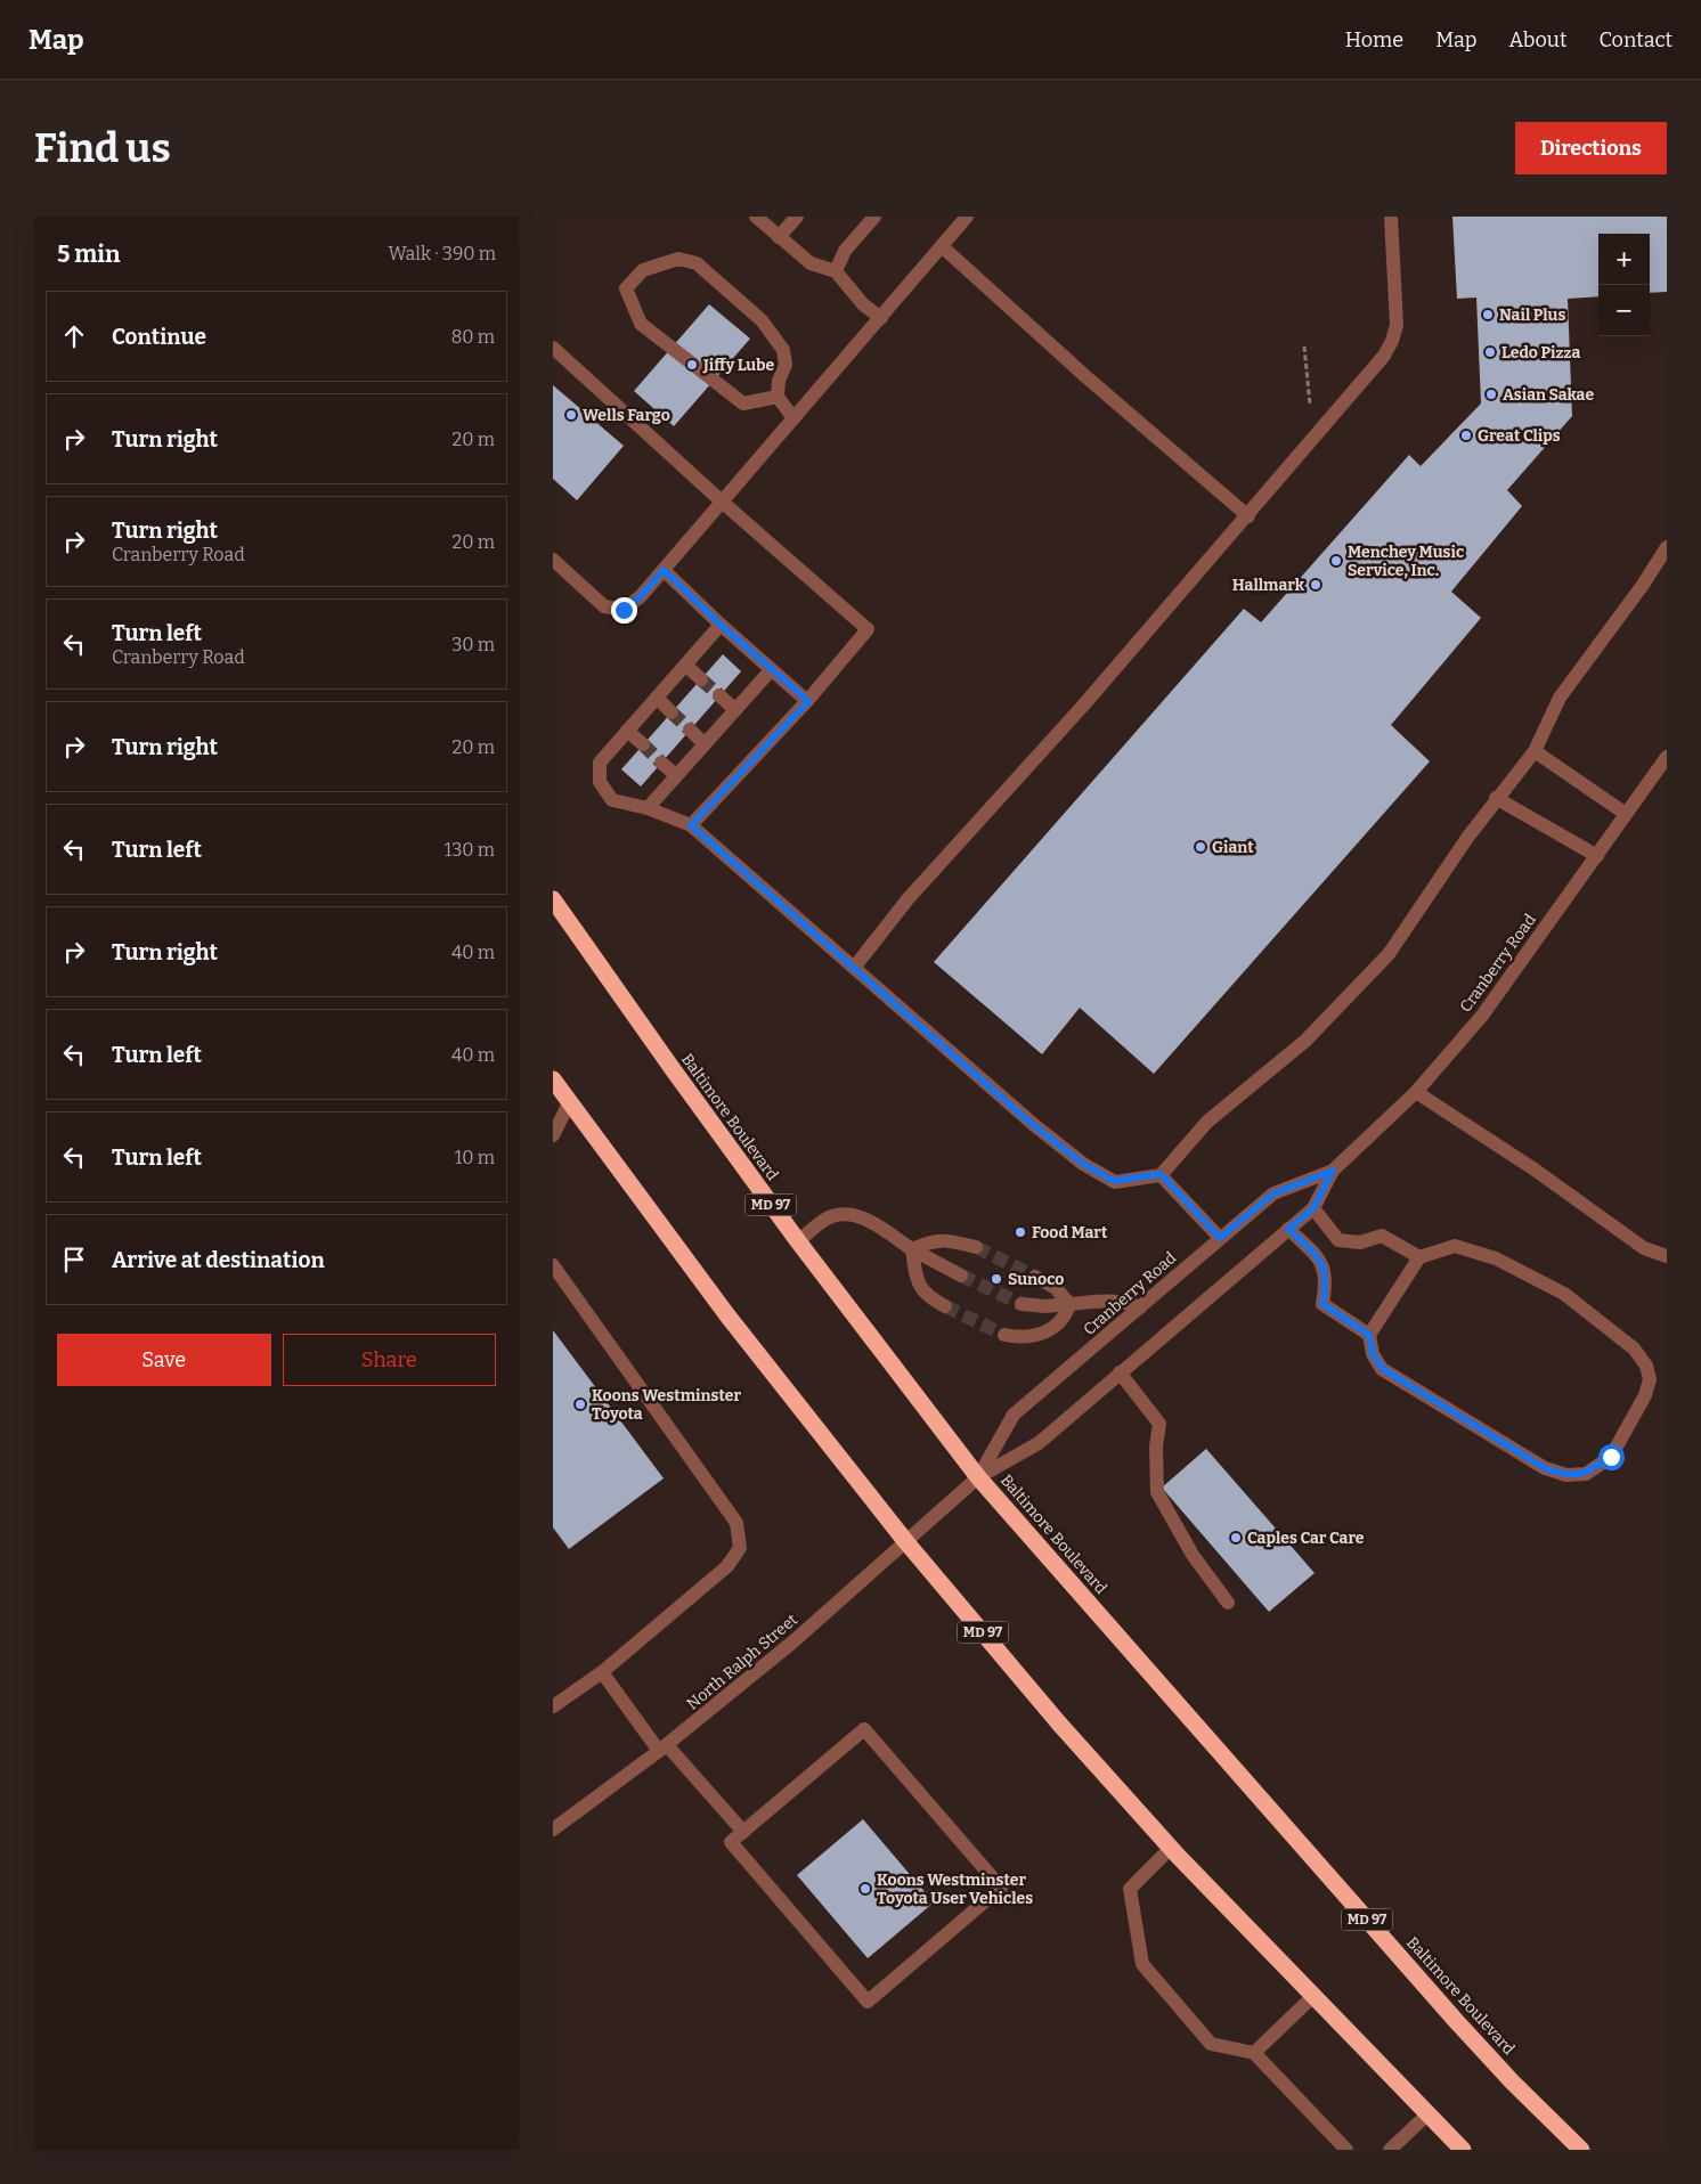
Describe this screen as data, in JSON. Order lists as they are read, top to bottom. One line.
{"streets":{"highway":["Baltimore Boulevard","MD 97"],"street":["Cranberry Road","North Ralph Street"]},"crossings":[["Cranberry Road","Baltimore Boulevard"],["Cranberry Road","North Ralph Street"],["MD 97","North Ralph Street"]],"places":["Nail Plus","Ledo Pizza","Jiffy Lube","Asian Sakae","Wells Fargo","Great Clips","Menchey Music Service, Inc.","Hallmark","Giant","Food Mart","Sunoco","Koons Westminster Toyota","Caples Car Care","Koons Westminster Toyota User Vehicles"],"page":{"header":"Map","nav":["Home","Map","About","Contact"],"buttons":["Directions",["Save","Share"]],"title":"Find us","heading":["5 min","Walk · 390 m"],"map_buttons":["+","−"],"list":[["Continue","80 m"],["Turn right","20 m"],["Turn right","Cranberry Road","20 m"],["Turn left","Cranberry Road","30 m"],["Turn right","20 m"],["Turn left","130 m"],["Turn right","40 m"],["Turn left","40 m"],["Turn left","10 m"],"Arrive at destination"]}}
